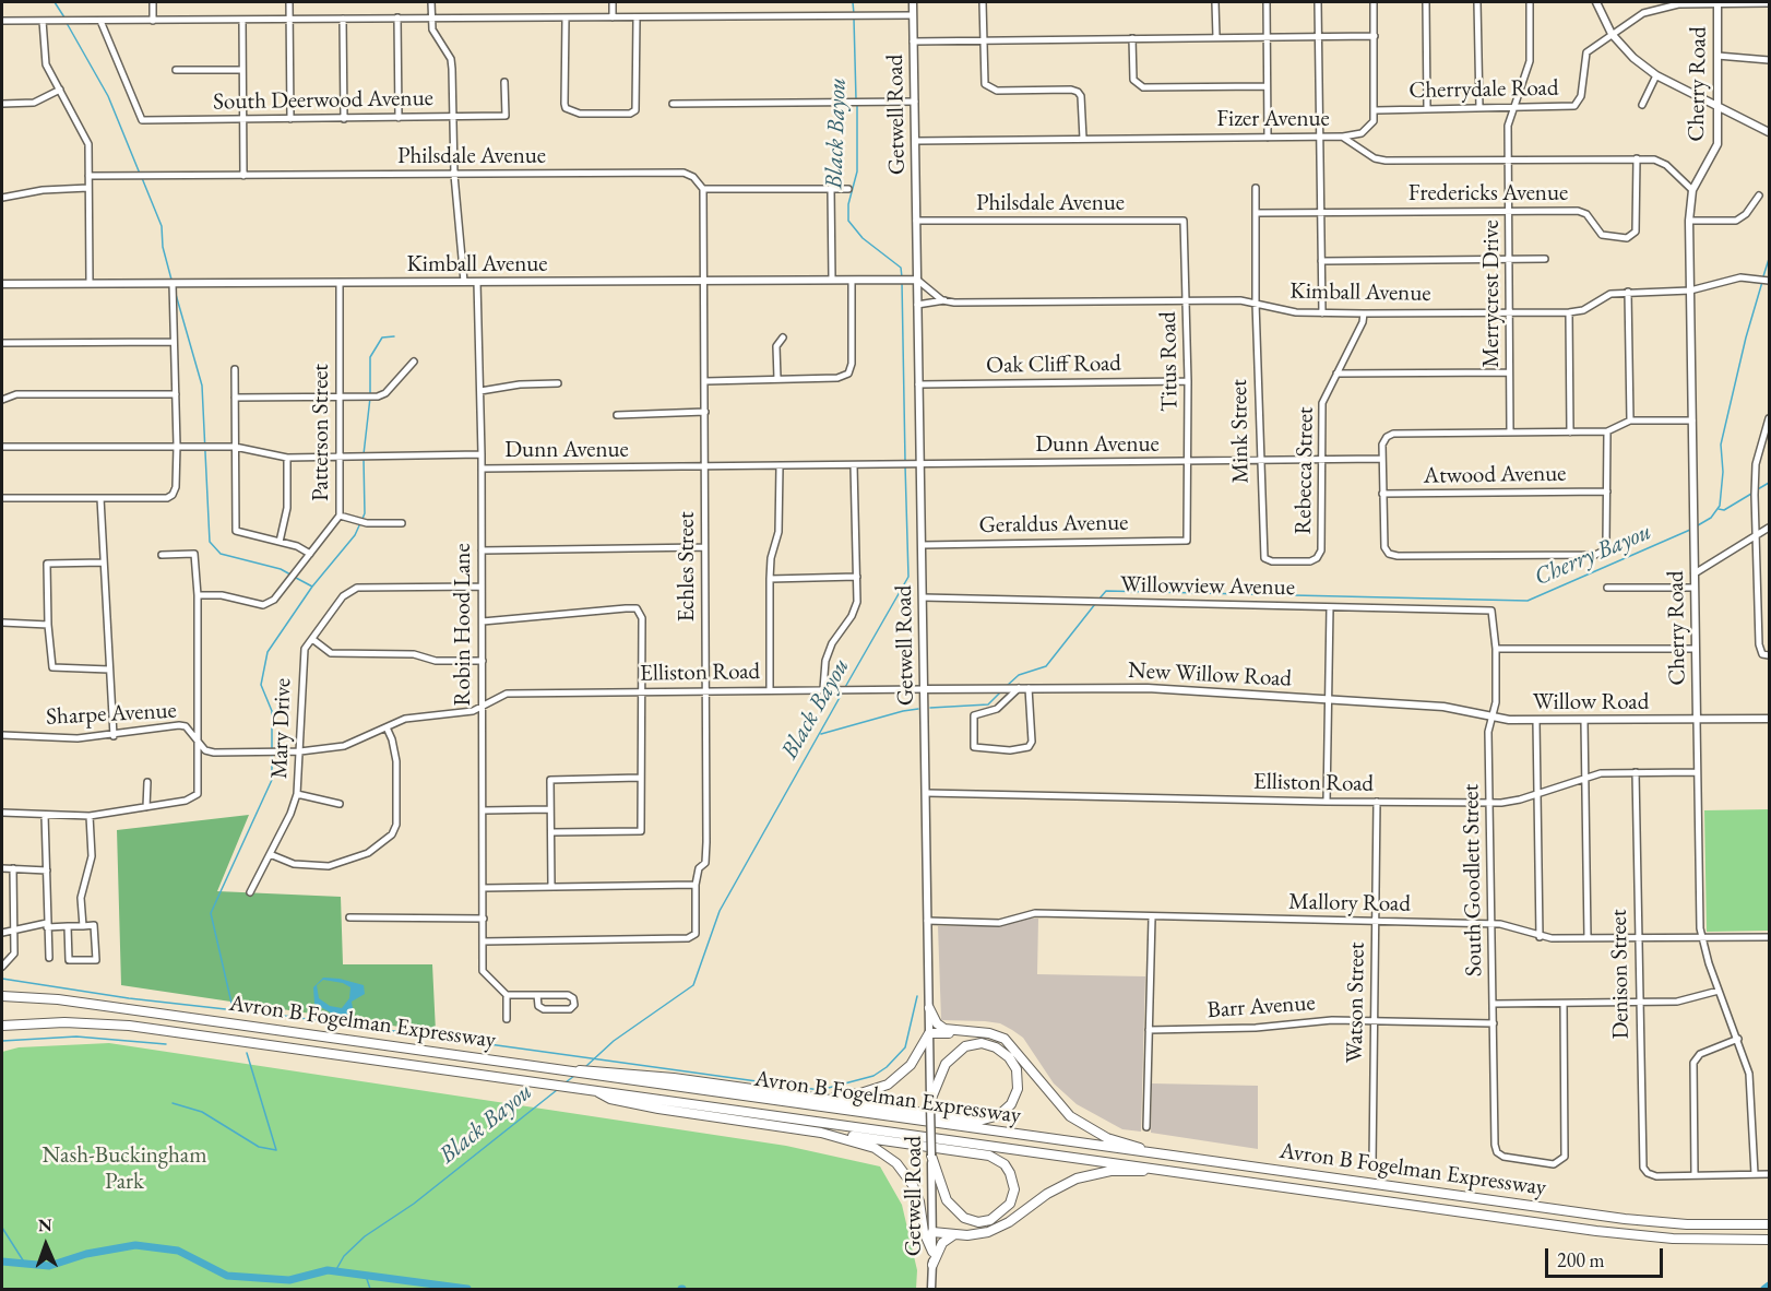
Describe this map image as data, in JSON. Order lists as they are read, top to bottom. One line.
{"streets":{"highway":["Avron B Fogelman Expressway"],"main road":["Cherry Road","Getwell Road","Kimball Avenue","New Willow Road","Willow Road"],"street":["Cherrydale Road","South Deerwood Avenue","Fizer Avenue","Philsdale Avenue","Fredericks Avenue","Merrycrest Drive","Titus Road","Oak Cliff Road","Mink Street","Patterson Street","Dunn Avenue","Rebecca Street","Atwood Avenue","Geraldus Avenue","Echles Street","Willowview Avenue","Robin Hood Lane","Elliston Road","Sharpe Avenue","Mary Drive","South Goodlett Street","Mallory Road","Denison Street","Watson Street","Barr Avenue"]},"crossings":[["Cherry Road","Cherrydale Road"],["Cherry Road","Fizer Avenue"],["Cherry Road","Kimball Avenue"],["Cherry Road","Elliston Road"],["Cherry Road","Willow Road"],["Cherry Road","Mallory Road"],["Cherrydale Road","Merrycrest Drive"],["Getwell Road","Fizer Avenue"],["Getwell Road","Philsdale Avenue"],["Getwell Road","Kimball Avenue"],["Getwell Road","Oak Cliff Road"],["Getwell Road","Dunn Avenue"],["Getwell Road","Geraldus Avenue"],["Getwell Road","Willowview Avenue"],["Getwell Road","Elliston Road"],["Getwell Road","New Willow Road"],["Getwell Road","Mallory Road"],["Fizer Avenue","Fredericks Avenue"],["Fizer Avenue","Merrycrest Drive"],["Philsdale Avenue","Titus Road"],["Philsdale Avenue","Echles Street"],["Fredericks Avenue","Merrycrest Drive"],["Fredericks Avenue","Mink Street"],["Kimball Avenue","Merrycrest Drive"],["Kimball Avenue","Titus Road"],["Kimball Avenue","Mink Street"],["Kimball Avenue","Patterson Street"],["Kimball Avenue","Rebecca Street"],["Kimball Avenue","Echles Street"],["Kimball Avenue","Robin Hood Lane"],["Titus Road","Oak Cliff Road"],["Titus Road","Dunn Avenue"],["Titus Road","Geraldus Avenue"],["Mink Street","Dunn Avenue"],["Mink Street","Rebecca Street"],["Patterson Street","Dunn Avenue"],["Dunn Avenue","Rebecca Street"],["Dunn Avenue","Echles Street"],["Dunn Avenue","Robin Hood Lane"],["Echles Street","Robin Hood Lane"],["Echles Street","Elliston Road"],["Willowview Avenue","South Goodlett Street"],["Robin Hood Lane","Elliston Road"],["Robin Hood Lane","Sharpe Avenue"],["Robin Hood Lane","Mary Drive"],["Elliston Road","New Willow Road"],["Elliston Road","Sharpe Avenue"],["Elliston Road","South Goodlett Street"],["Elliston Road","Denison Street"],["Elliston Road","Watson Street"],["New Willow Road","Willow Road"],["New Willow Road","South Goodlett Street"],["Willow Road","South Goodlett Street"],["Sharpe Avenue","Mary Drive"],["South Goodlett Street","Mallory Road"],["South Goodlett Street","Barr Avenue"],["Mallory Road","Denison Street"],["Mallory Road","Watson Street"],["Watson Street","Barr Avenue"]],"water":["Black Bayou","Cherry Bayou"],"parks":["Nash-Buckingham Park"],"scale_bar":"200 m","north":"top"}
